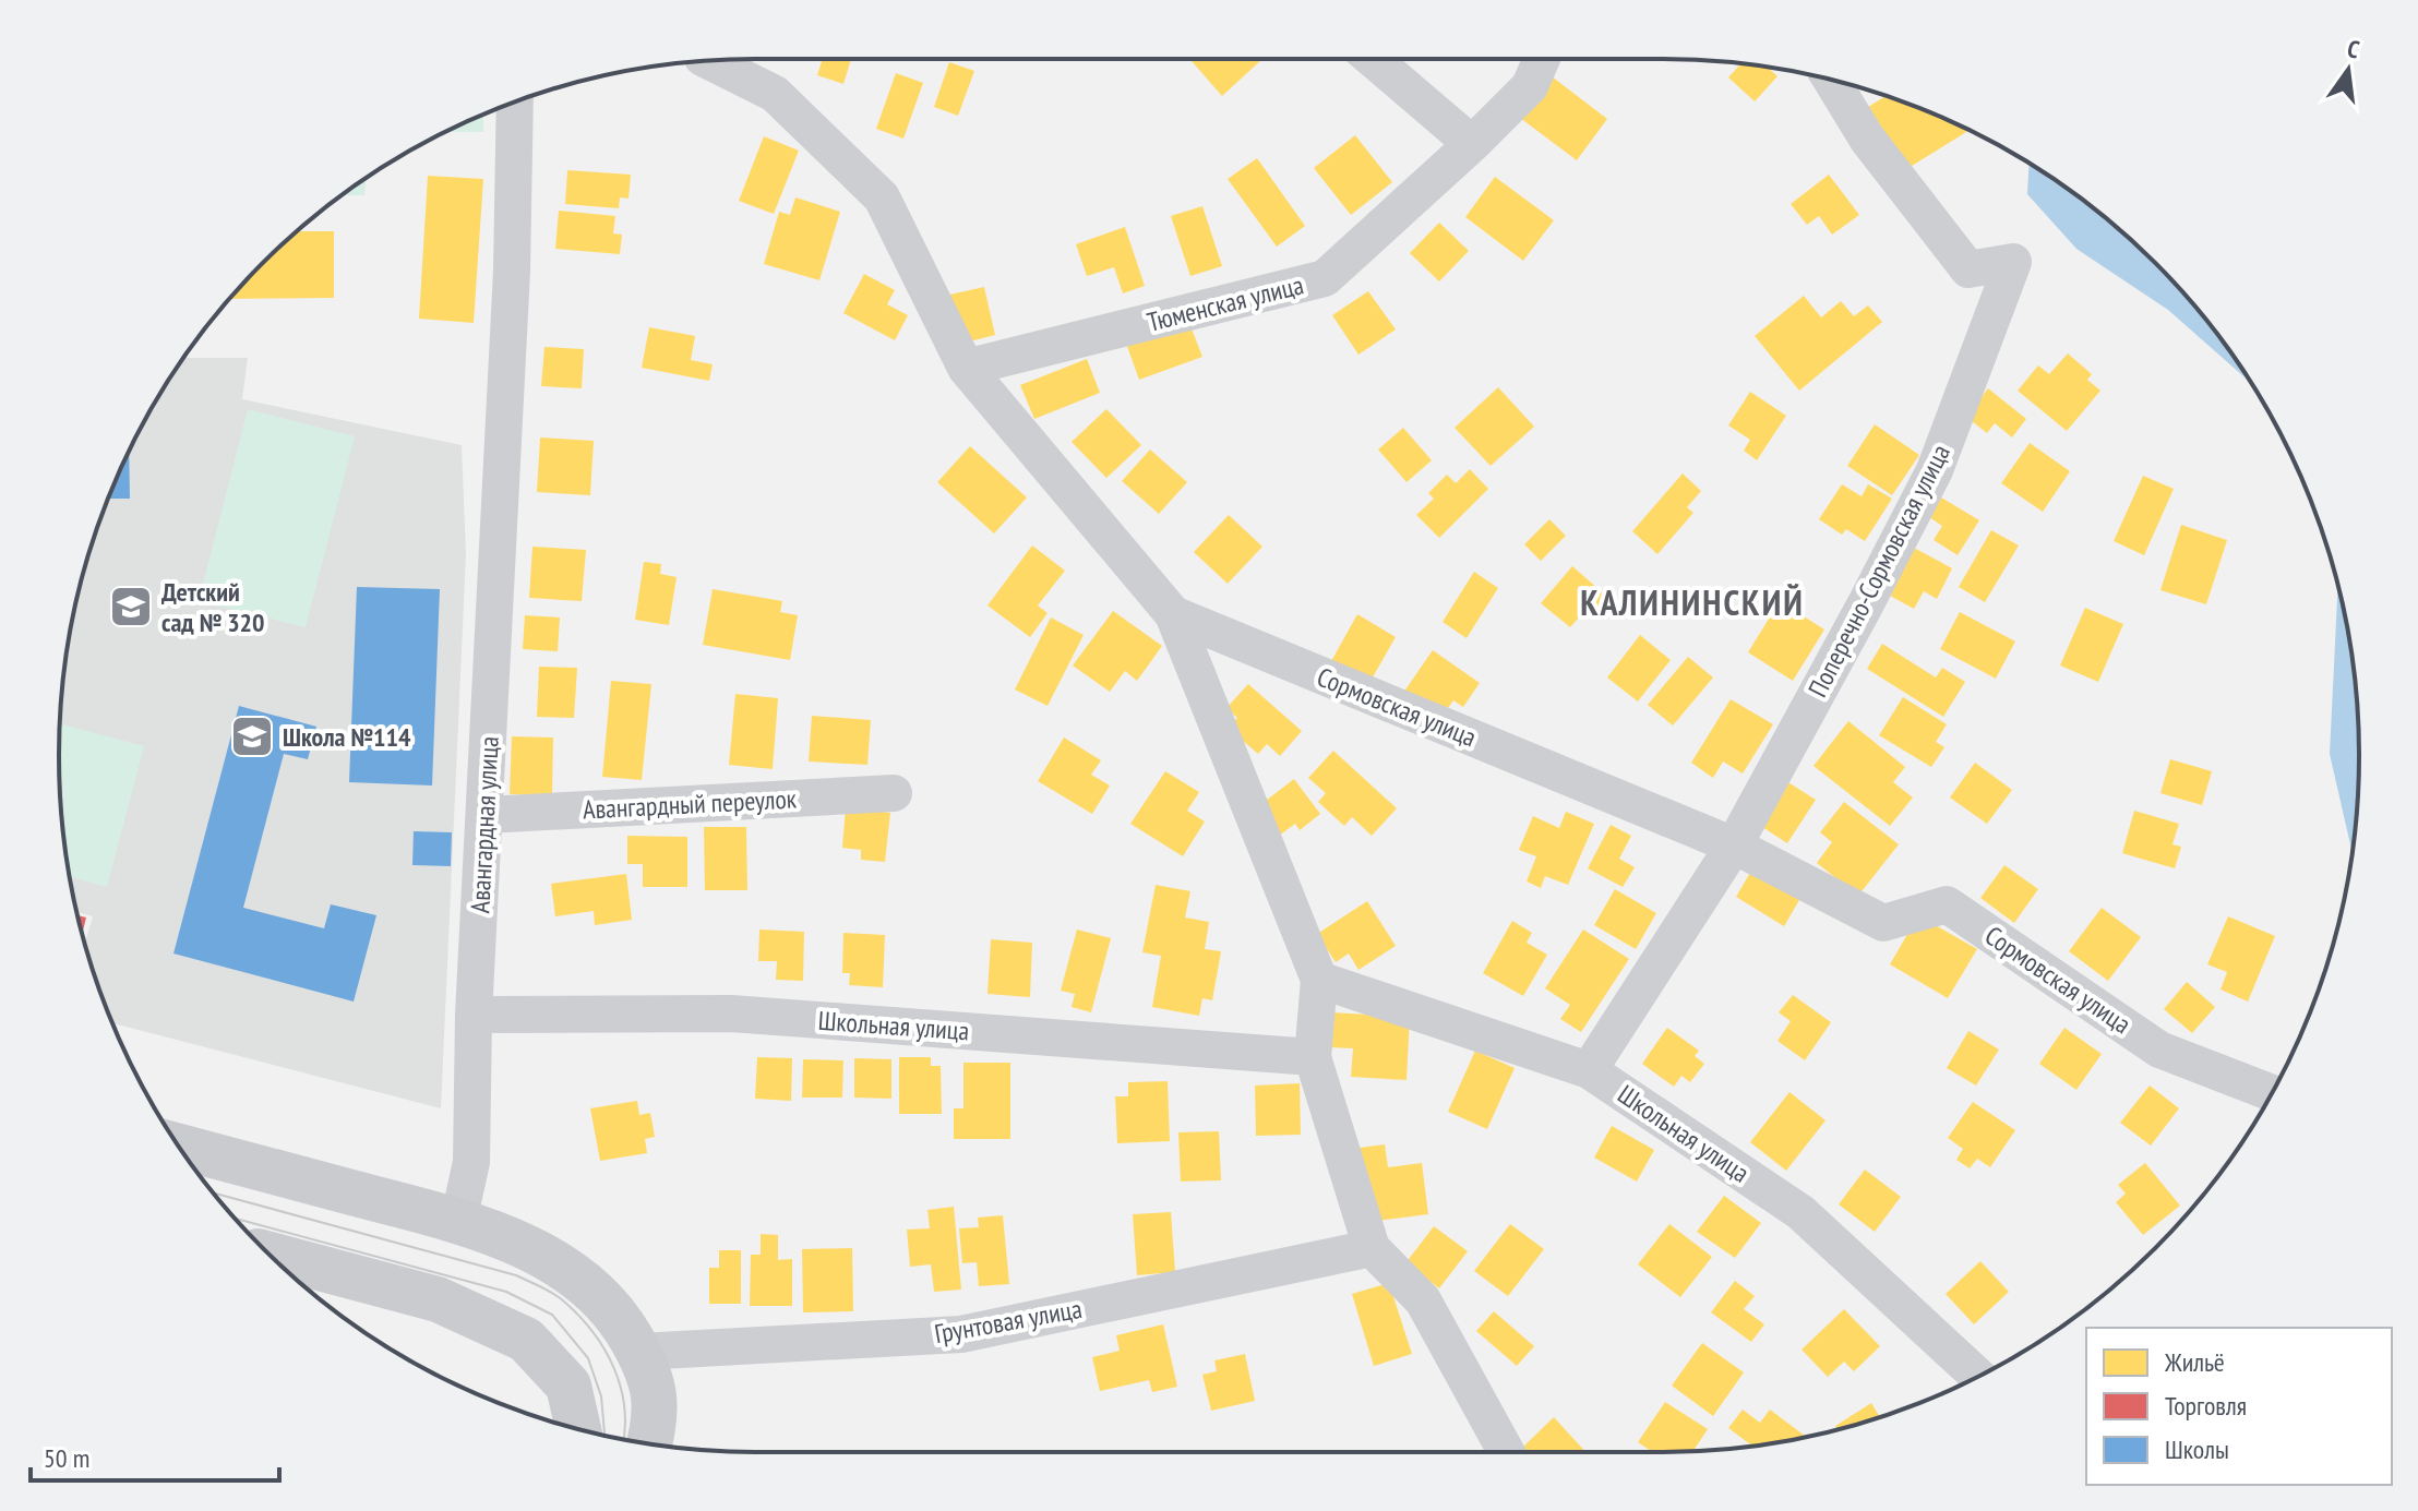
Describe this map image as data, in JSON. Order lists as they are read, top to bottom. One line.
{"streets":{"street":["Тюменская улица","Поперечно-Сормовская улица","Сормовская улица","Авангардный переулок","Авангардная улица","Школьная улица","Грунтовая улица"]},"crossings":[["Тюменская улица","Сормовская улица"],["Поперечно-Сормовская улица","Сормовская улица"],["Поперечно-Сормовская улица","Школьная улица"],["Авангардный переулок","Авангардная улица"],["Авангардная улица","Школьная улица"]],"districts":["КАЛИНИНСКИЙ"],"places":{"school or university":["Детский сад № 320","Школа №114"]},"legend":["Жильё","Торговля","Школы"],"scale_bar":"50 m","north":"top"}
